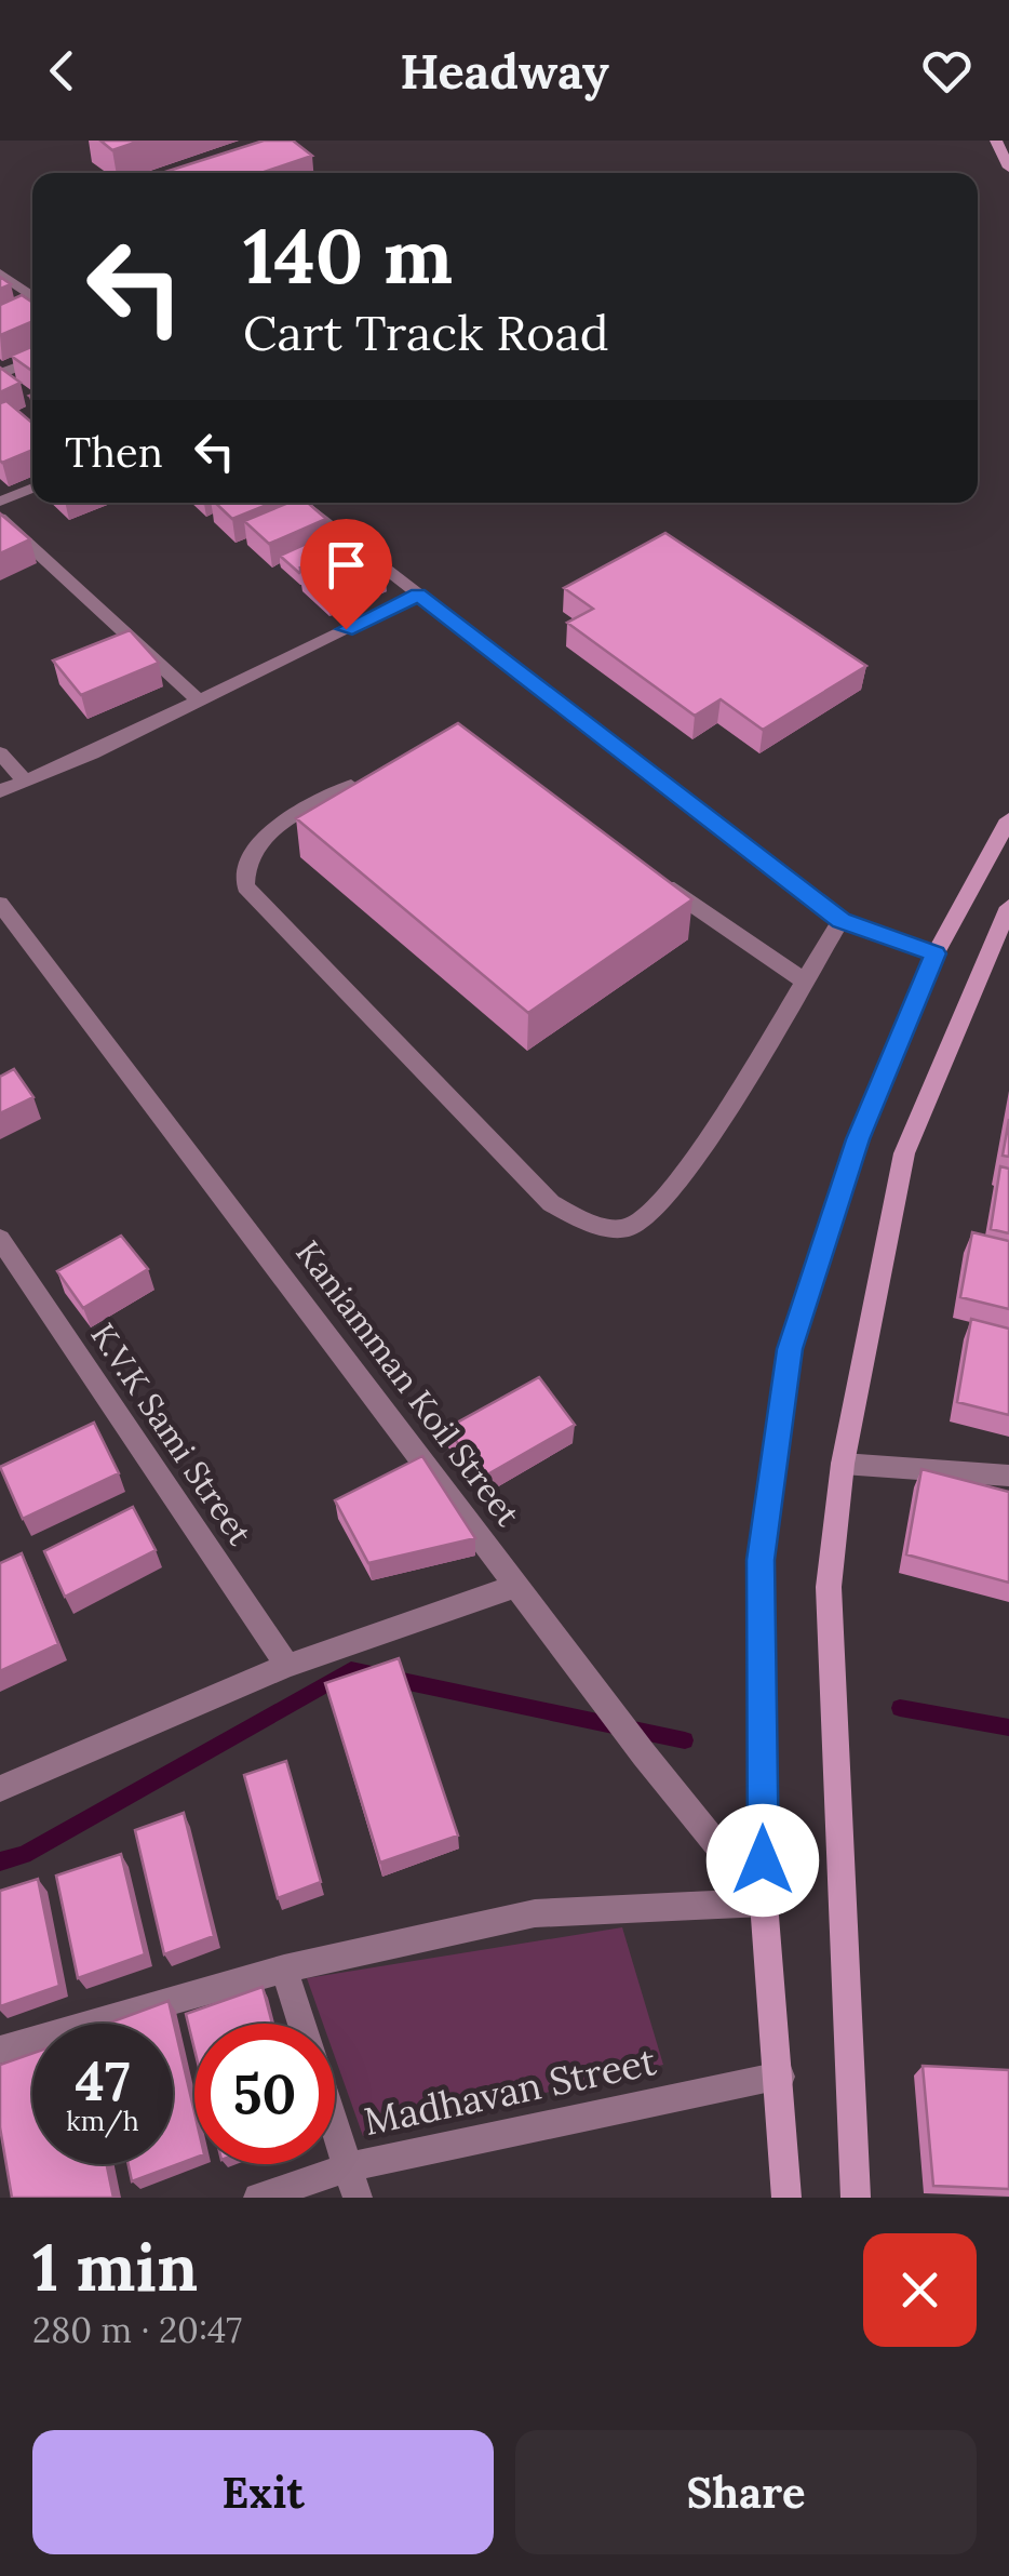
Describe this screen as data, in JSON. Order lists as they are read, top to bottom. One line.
{"streets":{"street":["Kaniamman Koil Street","K.V.K Sami Street","Madhavan Street"]},"page":{"header":"Headway","turn":["140 m","Cart Track Road"],"then":"Then","speed":"47 km/h","limit":"50","heading":["1 min","280 m · 20:47"],"buttons":["Exit","Share"]}}
